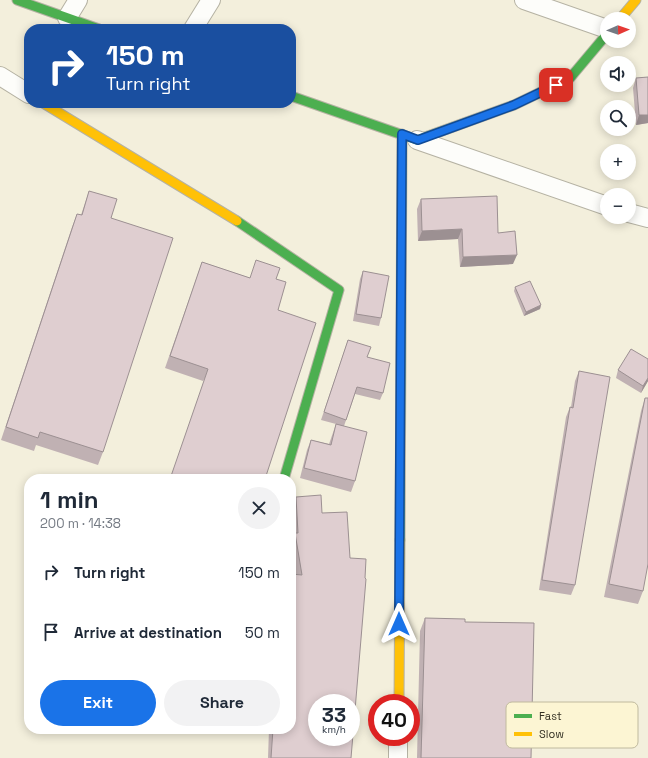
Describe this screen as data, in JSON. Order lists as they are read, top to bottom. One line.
{"legend":["Fast","Slow"],"north":"right","page":{"map_buttons":["+","−"],"turn":["150 m","Turn right"],"heading":["1 min","200 m · 14:38"],"list":[{"name":"Turn right","value":"150 m"},{"name":"Arrive at destination","value":"50 m"}],"buttons":["Exit","Share"],"speed":"33 km/h","limit":"40"}}
